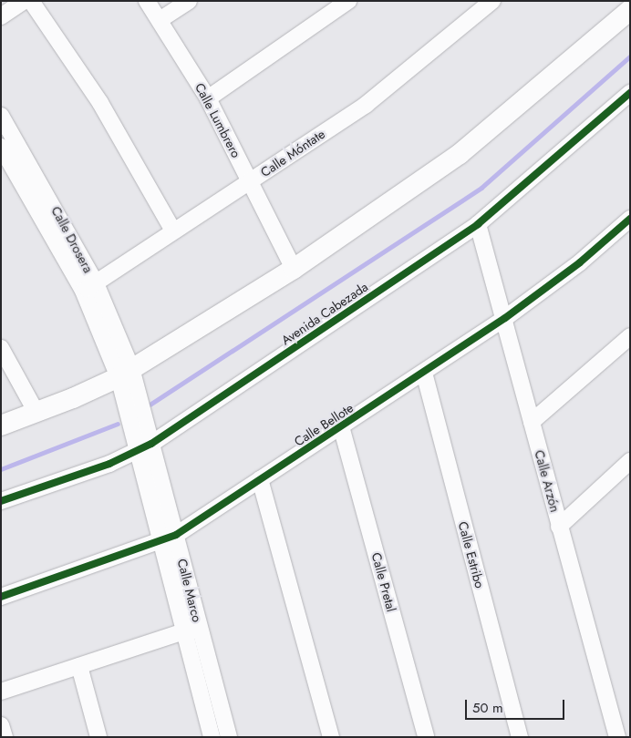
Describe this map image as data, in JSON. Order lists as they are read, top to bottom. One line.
{"streets":{"street":["Calle Lumbrero","Calle Móntate","Calle Drosera","Avenida Cabezada","Calle Bellote","Calle Arzón","Calle Estribo","Calle Pretal","Calle Marco"]},"crossings":[["Calle Lumbrero","Calle Móntate"],["Calle Móntate","Calle Drosera"],["Calle Drosera","Calle Marco"],["Avenida Cabezada","Calle Arzón"],["Avenida Cabezada","Calle Marco"],["Calle Bellote","Calle Arzón"],["Calle Bellote","Calle Estribo"],["Calle Bellote","Calle Pretal"],["Calle Bellote","Calle Marco"]],"scale_bar":"50 m"}
